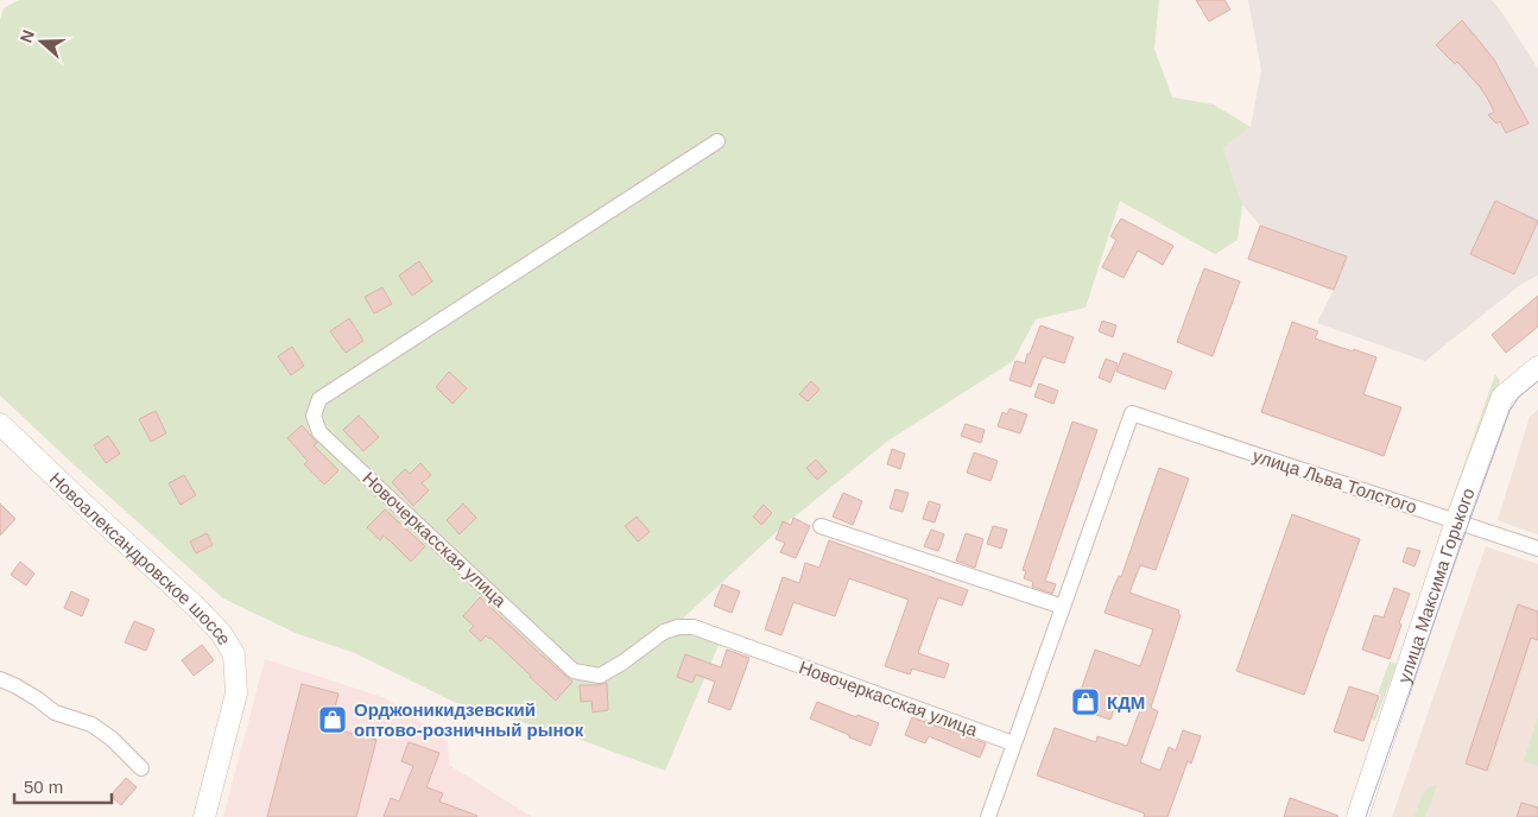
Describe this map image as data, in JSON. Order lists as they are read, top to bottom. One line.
{"streets":{"main road":["Новоалександровское шоссе","улица Максима Горького"],"street":["улица Льва Толстого","Новочеркасская улица"]},"crossings":[["улица Льва Толстого","улица Максима Горького"]],"places":{"shop":["КДМ","Орджоникидзевский оптово-розничный рынок"]},"scale_bar":"50 m","north":"left"}
